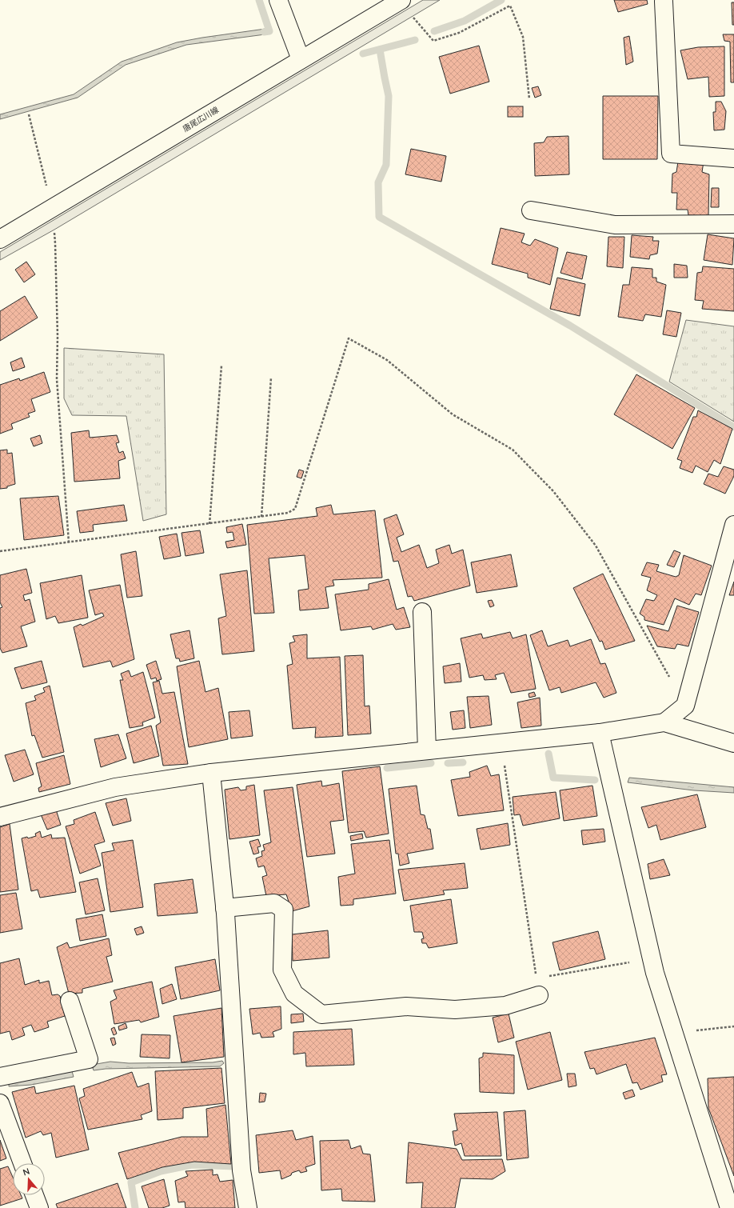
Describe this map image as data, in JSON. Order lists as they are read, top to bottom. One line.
{"streets":{"street":["唐尾広川線"]},"north":"top"}
